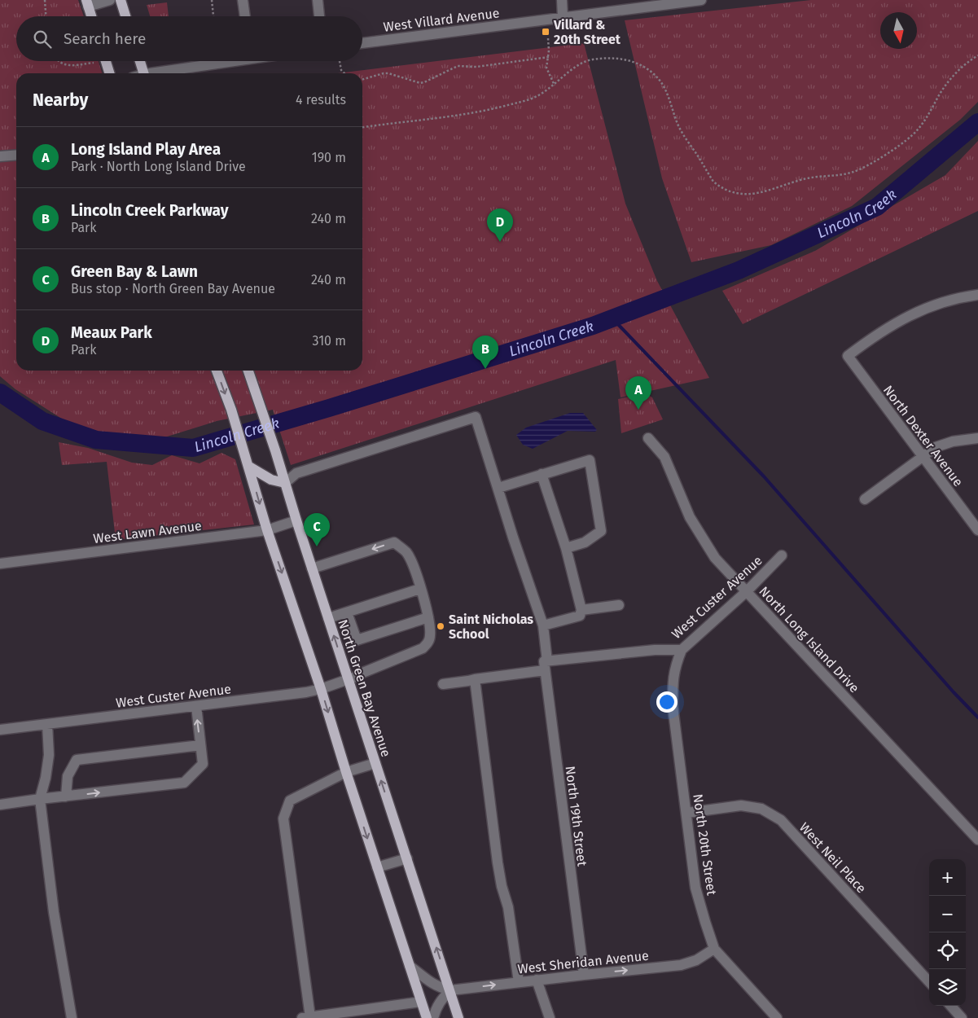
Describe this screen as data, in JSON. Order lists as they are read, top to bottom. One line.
{"streets":{"main road":["North Green Bay Avenue"],"street":["West Villard Avenue","North Dexter Avenue","West Lawn Avenue","West Custer Avenue","North Long Island Drive","North 19th Street","North 20th Street","West Neil Place","West Sheridan Avenue"]},"crossings":[["West Lawn Avenue","North Green Bay Avenue"],["West Custer Avenue","North Long Island Drive"],["West Custer Avenue","North Green Bay Avenue"],["West Custer Avenue","North 19th Street"],["West Custer Avenue","North 20th Street"],["North Green Bay Avenue","North 19th Street"],["North Green Bay Avenue","West Sheridan Avenue"],["North 19th Street","West Sheridan Avenue"],["North 20th Street","West Neil Place"],["North 20th Street","West Sheridan Avenue"]],"one_way":["West Sheridan Avenue"],"water":["Lincoln Creek"],"places":{"transit":["Villard & 20th Street"],"other":["Saint Nicholas School"]},"north":"bottom","page":{"search":"Search here","heading":["Nearby","4 results"],"list":[{"mark":"A","name":"Long Island Play Area","note":"Park · North Long Island Drive","value":"190 m"},{"mark":"B","name":"Lincoln Creek Parkway","note":"Park","value":"240 m"},{"mark":"C","name":"Green Bay & Lawn","note":"Bus stop · North Green Bay Avenue","value":"240 m"},{"mark":"D","name":"Meaux Park","note":"Park","value":"310 m"}],"pins":["D","B","A","C"],"map_buttons":["+","−"]}}
